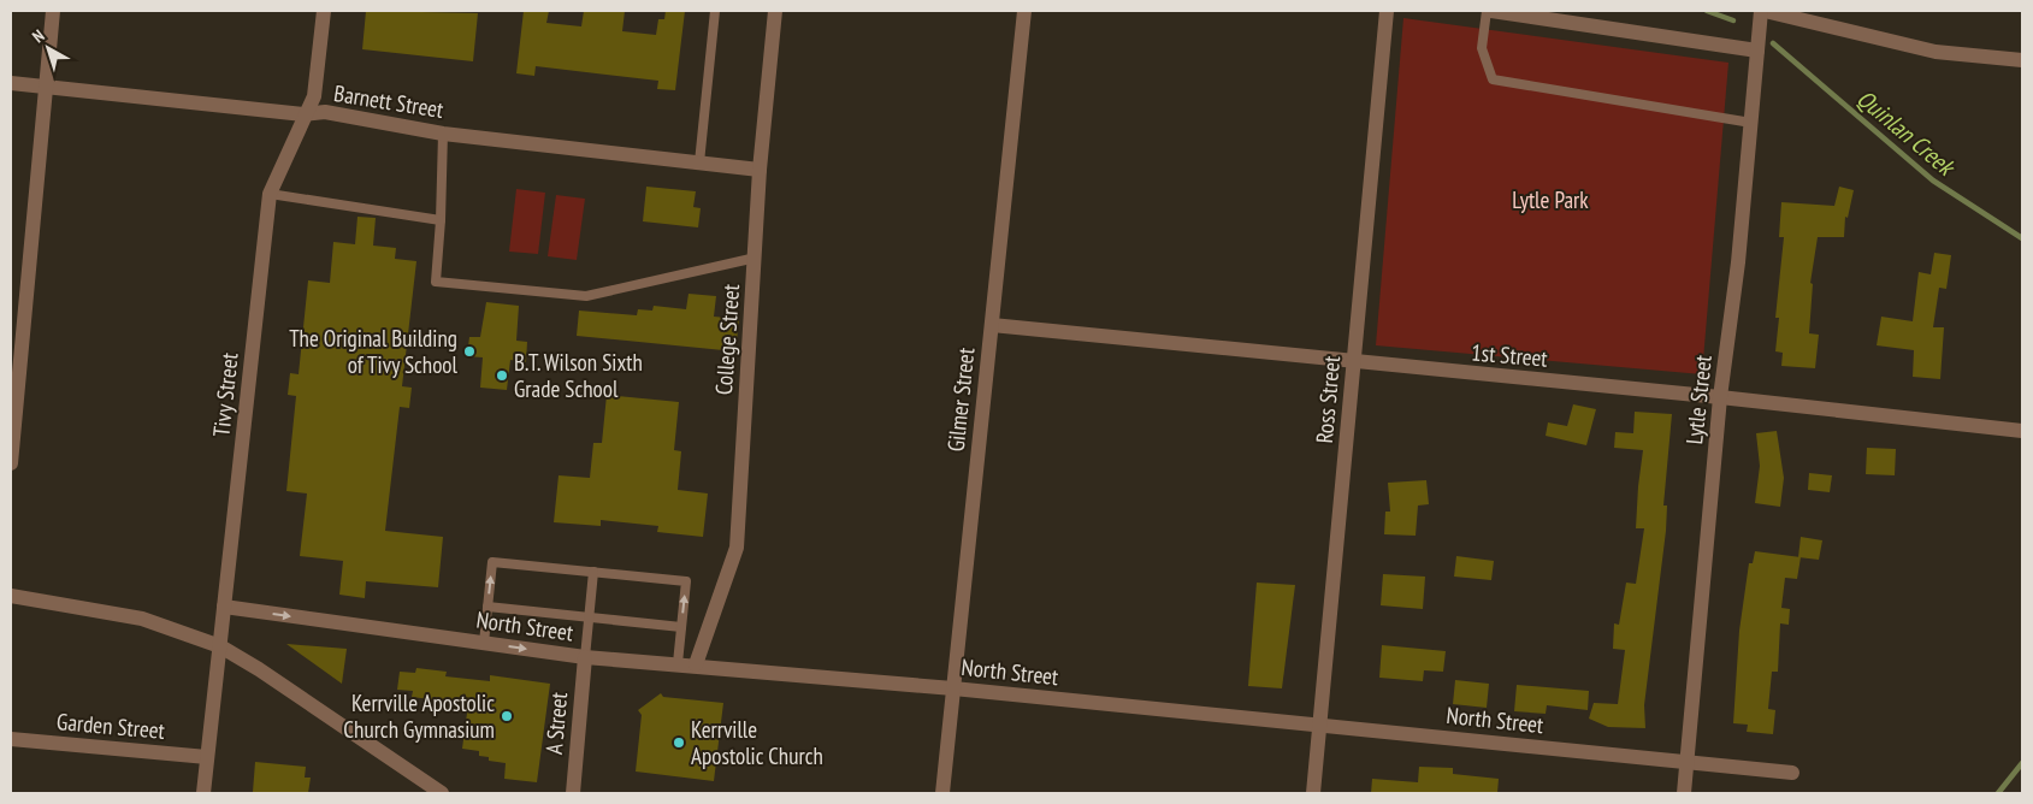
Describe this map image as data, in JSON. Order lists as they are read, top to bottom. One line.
{"streets":{"street":["Barnett Street","College Street","1st Street","Tivy Street","Gilmer Street","Ross Street","Lytle Street","North Street","A Street","Garden Street"]},"crossings":[["Barnett Street","College Street"],["Barnett Street","Tivy Street"],["College Street","North Street"],["1st Street","Gilmer Street"],["1st Street","Ross Street"],["1st Street","Lytle Street"],["Tivy Street","North Street"],["Tivy Street","Garden Street"],["Gilmer Street","North Street"],["Ross Street","North Street"],["Lytle Street","North Street"],["North Street","A Street"]],"water":["Quinlan Creek"],"parks":["Lytle Park"],"places":["The Original Building of Tivy School","B.T. Wilson Sixth Grade School","Kerrville Apostolic Church Gymnasium","Kerrville Apostolic Church"],"north":"top left"}
